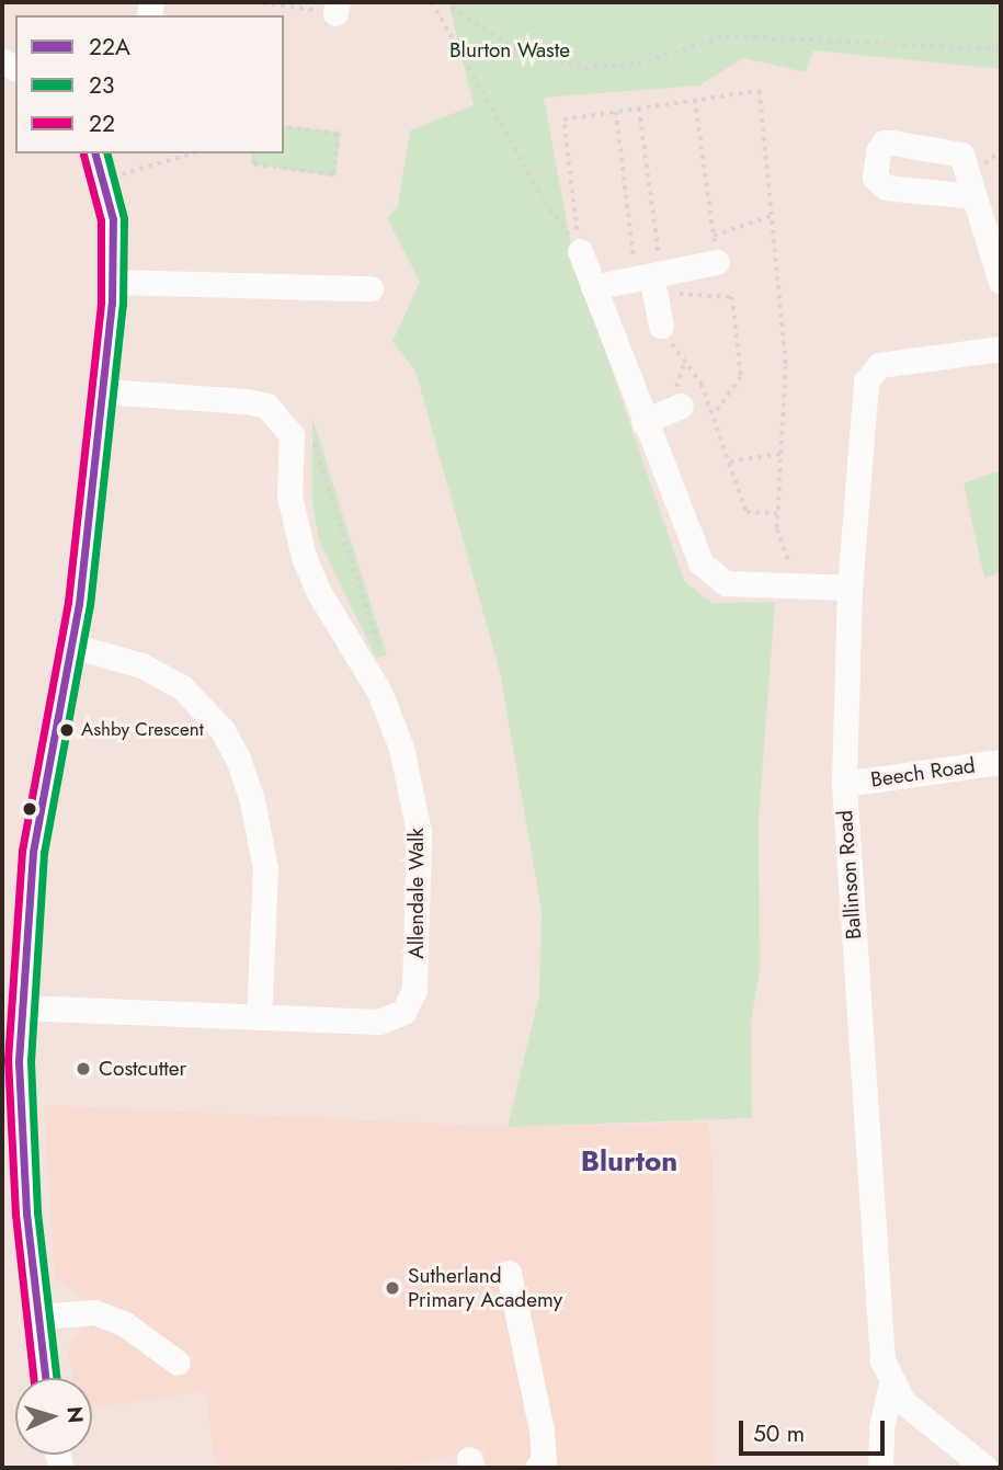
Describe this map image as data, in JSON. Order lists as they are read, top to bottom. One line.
{"streets":{"street":["Beech Road","Ballinson Road","Allendale Walk"]},"crossings":[["Beech Road","Ballinson Road"]],"districts":["Blurton"],"parks":["Blurton Waste"],"places":["Ashby Crescent","Costcutter","Sutherland Primary Academy"],"lines":["transit line 22A","transit line 23","transit line 22"],"legend":["22A","23","22"],"scale_bar":"50 m","north":"right"}
